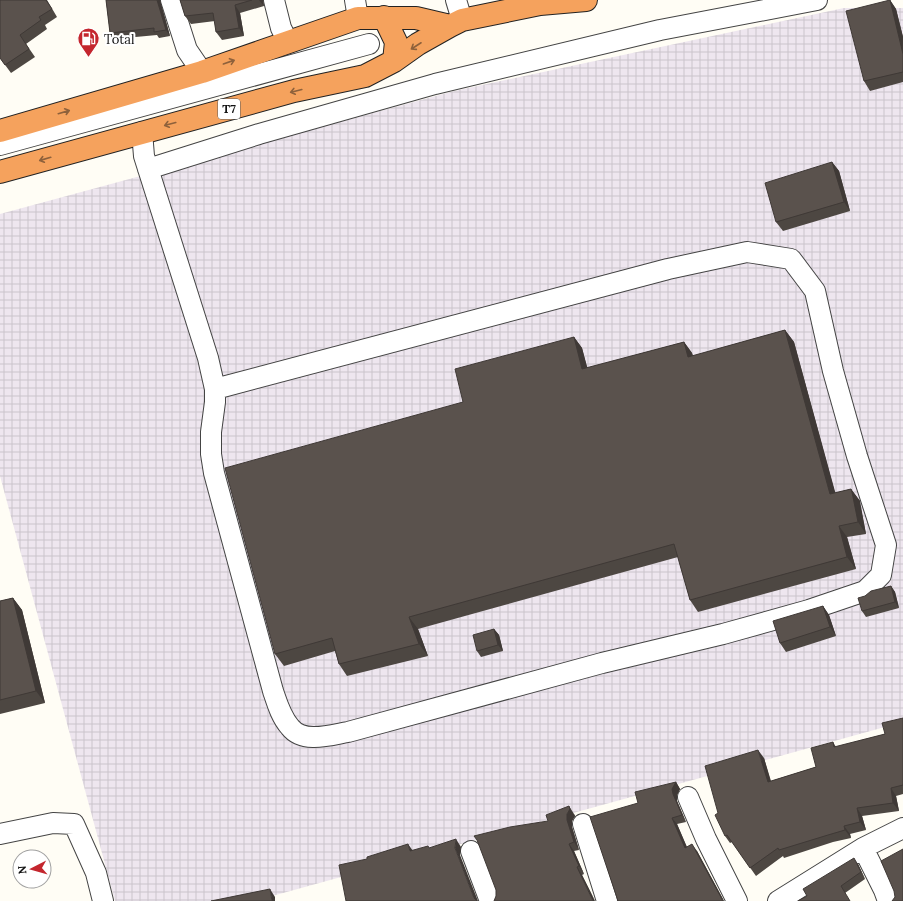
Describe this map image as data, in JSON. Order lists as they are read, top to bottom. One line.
{"streets":{"highway":["T7"]},"places":{"fuel station":["Total"]},"north":"left"}
